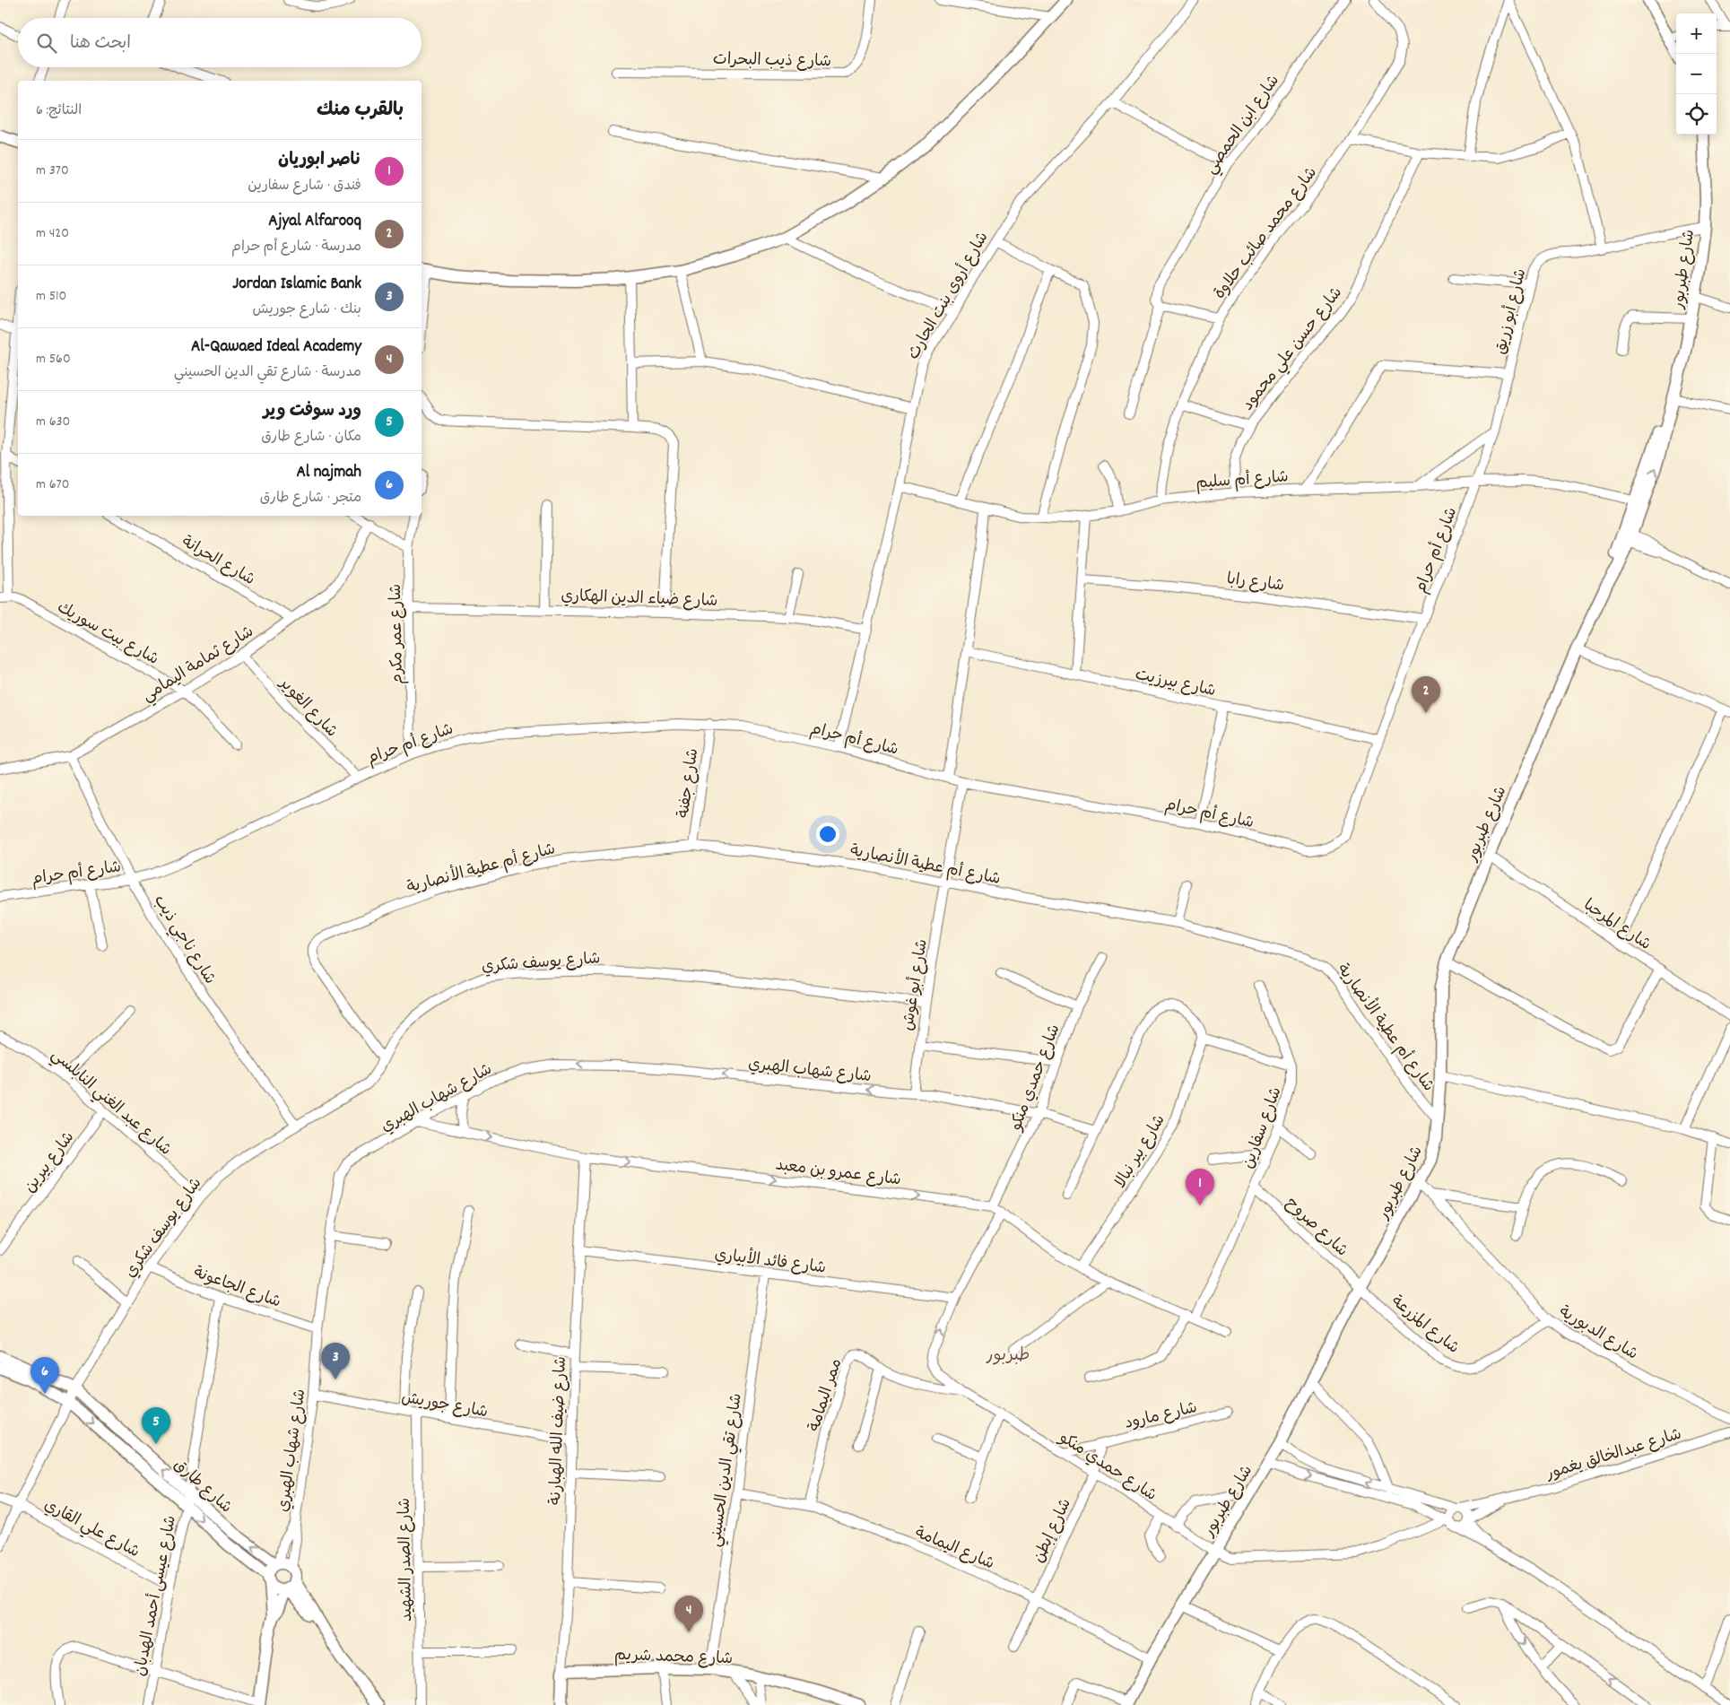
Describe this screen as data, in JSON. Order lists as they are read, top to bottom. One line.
{"streets":{"street":["شارع ذيب البحرات","شارع ابن الحمصي","شارع محمد صائب حلاوة","شارع طبربور","شارع أروى بنت الحارث","شارع أبو زريق","شارع حسن علي محمود","شارع أم سليم","شارع أم حرام","شارع الحرانة","شارع رابا","شارع ضياء الدين الهكاري","شارع بيت سوريك","شارع عمر مكرم","شارع ثمامة اليمامي","شارع بيرزيت","شارع الغوير","شارع جفنة","شارع أم عطية الأنصارية","شارع المرحبا","شارع ناجي ذيب","شارع يوسف شكري","شارع أبو غوش","شارع شهاب الهبري","شارع حمدي منكو","شارع عبد الغني النابلسي","شارع سفارين","شارع بير نبالا","شارع بيرين","شارع عمرو بن معبد","شارع صروح","شارع فائد الأبياري","شارع الجاعونة","شارع المزرعة","شارع الدبورية","ممر اليمامة","شارع جوريش","شارع مارود","شارع ضيف الله الهبارنة","شارع عبدالخالق يغمور","شارع تقي الدين الحسيني","شارع طارق","شارع علي القاري","شارع إبطن","شارع اليمامة","شارع الصدر الشهيد","شارع عيسى أحمد الهدبان","شارع محمد شريم"]},"crossings":[["شارع محمد صائب حلاوة","شارع أم سليم"],["شارع طبربور","شارع أبو زريق"],["شارع طبربور","شارع أم سليم"],["شارع طبربور","شارع أم عطية الأنصارية"],["شارع طبربور","شارع المرحبا"],["شارع طبربور","شارع حمدي منكو"],["شارع طبربور","شارع صروح"],["شارع طبربور","شارع المزرعة"],["شارع طبربور","شارع الدبورية"],["شارع طبربور","شارع اليمامة"],["شارع أروى بنت الحارث","شارع أم سليم"],["شارع أروى بنت الحارث","شارع أم حرام"],["شارع أروى بنت الحارث","شارع ضياء الدين الهكاري"],["شارع أبو زريق","شارع أم سليم"],["شارع أبو زريق","شارع أم حرام"],["شارع حسن علي محمود","شارع أم سليم"],["شارع أم سليم","شارع أم حرام"],["شارع أم حرام","شارع رابا"],["شارع أم حرام","شارع عمر مكرم"],["شارع أم حرام","شارع بيرزيت"],["شارع أم حرام","شارع الغوير"],["شارع أم حرام","شارع جفنة"],["شارع أم حرام","شارع ناجي ذيب"],["شارع أم حرام","شارع أبو غوش"],["شارع الحرانة","شارع ثمامة اليمامي"],["شارع ضياء الدين الهكاري","شارع عمر مكرم"],["شارع بيت سوريك","شارع ثمامة اليمامي"],["شارع ثمامة اليمامي","شارع الغوير"],["شارع ثمامة اليمامي","شارع ناجي ذيب"],["شارع جفنة","شارع أم عطية الأنصارية"],["شارع أم عطية الأنصارية","شارع يوسف شكري"],["شارع أم عطية الأنصارية","شارع أبو غوش"],["شارع ناجي ذيب","شارع يوسف شكري"],["شارع يوسف شكري","شارع أبو غوش"],["شارع يوسف شكري","شارع عبد الغني النابلسي"],["شارع يوسف شكري","شارع الجاعونة"],["شارع يوسف شكري","شارع طارق"],["شارع يوسف شكري","شارع علي القاري"],["شارع أبو غوش","شارع شهاب الهبري"],["شارع شهاب الهبري","شارع حمدي منكو"],["شارع شهاب الهبري","شارع عمرو بن معبد"],["شارع شهاب الهبري","شارع الجاعونة"],["شارع شهاب الهبري","شارع جوريش"],["شارع شهاب الهبري","شارع طارق"],["شارع حمدي منكو","شارع عمرو بن معبد"],["شارع حمدي منكو","شارع فائد الأبياري"],["شارع حمدي منكو","ممر اليمامة"],["شارع حمدي منكو","شارع مارود"],["شارع حمدي منكو","شارع عبدالخالق يغمور"],["شارع حمدي منكو","شارع إبطن"],["شارع عبد الغني النابلسي","شارع بيرين"],["شارع سفارين","شارع عمرو بن معبد"],["شارع سفارين","شارع صروح"],["شارع بير نبالا","شارع عمرو بن معبد"],["شارع عمرو بن معبد","شارع ضيف الله الهبارنة"],["شارع صروح","شارع المزرعة"],["شارع فائد الأبياري","شارع ضيف الله الهبارنة"],["شارع فائد الأبياري","شارع تقي الدين الحسيني"],["شارع الجاعونة","شارع عيسى أحمد الهدبان"],["شارع المزرعة","شارع الدبورية"],["ممر اليمامة","شارع اليمامة"],["شارع جوريش","شارع ضيف الله الهبارنة"],["شارع جوريش","شارع الصدر الشهيد"],["شارع ضيف الله الهبارنة","شارع محمد شريم"],["شارع تقي الدين الحسيني","شارع اليمامة"],["شارع تقي الدين الحسيني","شارع محمد شريم"],["شارع طارق","شارع عيسى أحمد الهدبان"],["شارع علي القاري","شارع عيسى أحمد الهدبان"],["شارع إبطن","شارع اليمامة"]],"one_way":["شارع شهاب الهبري","شارع عمرو بن معبد"],"districts":["طبربور"],"page":{"map_buttons":["+","−"],"search":"ابحث هنا","heading":["بالقرب منك","النتائج: 6"],"list":[{"mark":"1","name":"ناصر ابوريان","note":"فندق · شارع سفارين","value":"370 m"},{"mark":"2","name":"Ajyal Alfarooq","note":"مدرسة · شارع أم حرام","value":"420 m"},{"mark":"3","name":"Jordan Islamic Bank","note":"بنك · شارع جوريش","value":"510 m"},{"mark":"4","name":"Al-Qawaed Ideal Academy","note":"مدرسة · شارع تقي الدين الحسيني","value":"560 m"},{"mark":"5","name":"ورد سوفت وير","note":"مكان · شارع طارق","value":"630 m"},{"mark":"6","name":"Al najmah","note":"متجر · شارع طارق","value":"670 m"}],"pins":["2","1","3","6","5","4"]}}
